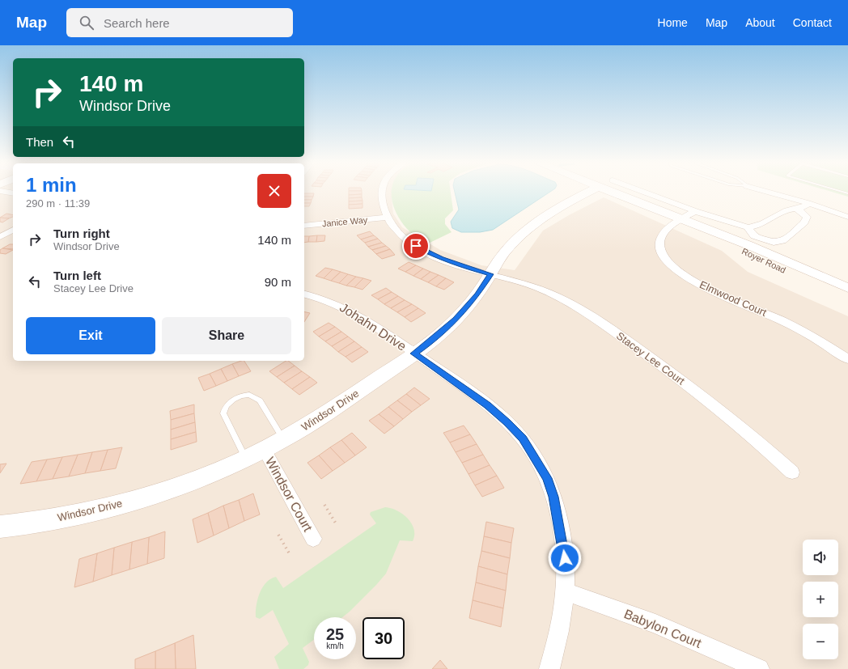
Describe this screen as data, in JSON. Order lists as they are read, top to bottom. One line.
{"streets":{"street":["Janice Way","Royer Road","Elmwood Court","Johahn Drive","Stacey Lee Court","Windsor Drive","Windsor Court","Babylon Court"]},"crossings":[["Janice Way","Stacey Lee Court"],["Royer Road","Elmwood Court"],["Johahn Drive","Windsor Drive"],["Johahn Drive","Babylon Court"],["Stacey Lee Court","Windsor Drive"],["Windsor Drive","Windsor Court"]],"page":{"header":"Map","search":"Search here","nav":["Home","Map","About","Contact"],"turn":["140 m","Windsor Drive"],"then":"Then","heading":["1 min","290 m · 11:39"],"list":[{"name":"Turn right","note":"Windsor Drive","value":"140 m"},{"name":"Turn left","note":"Stacey Lee Drive","value":"90 m"}],"buttons":["Exit","Share"],"map_buttons":["+","−"],"speed":"25 km/h","limit":"30"}}
